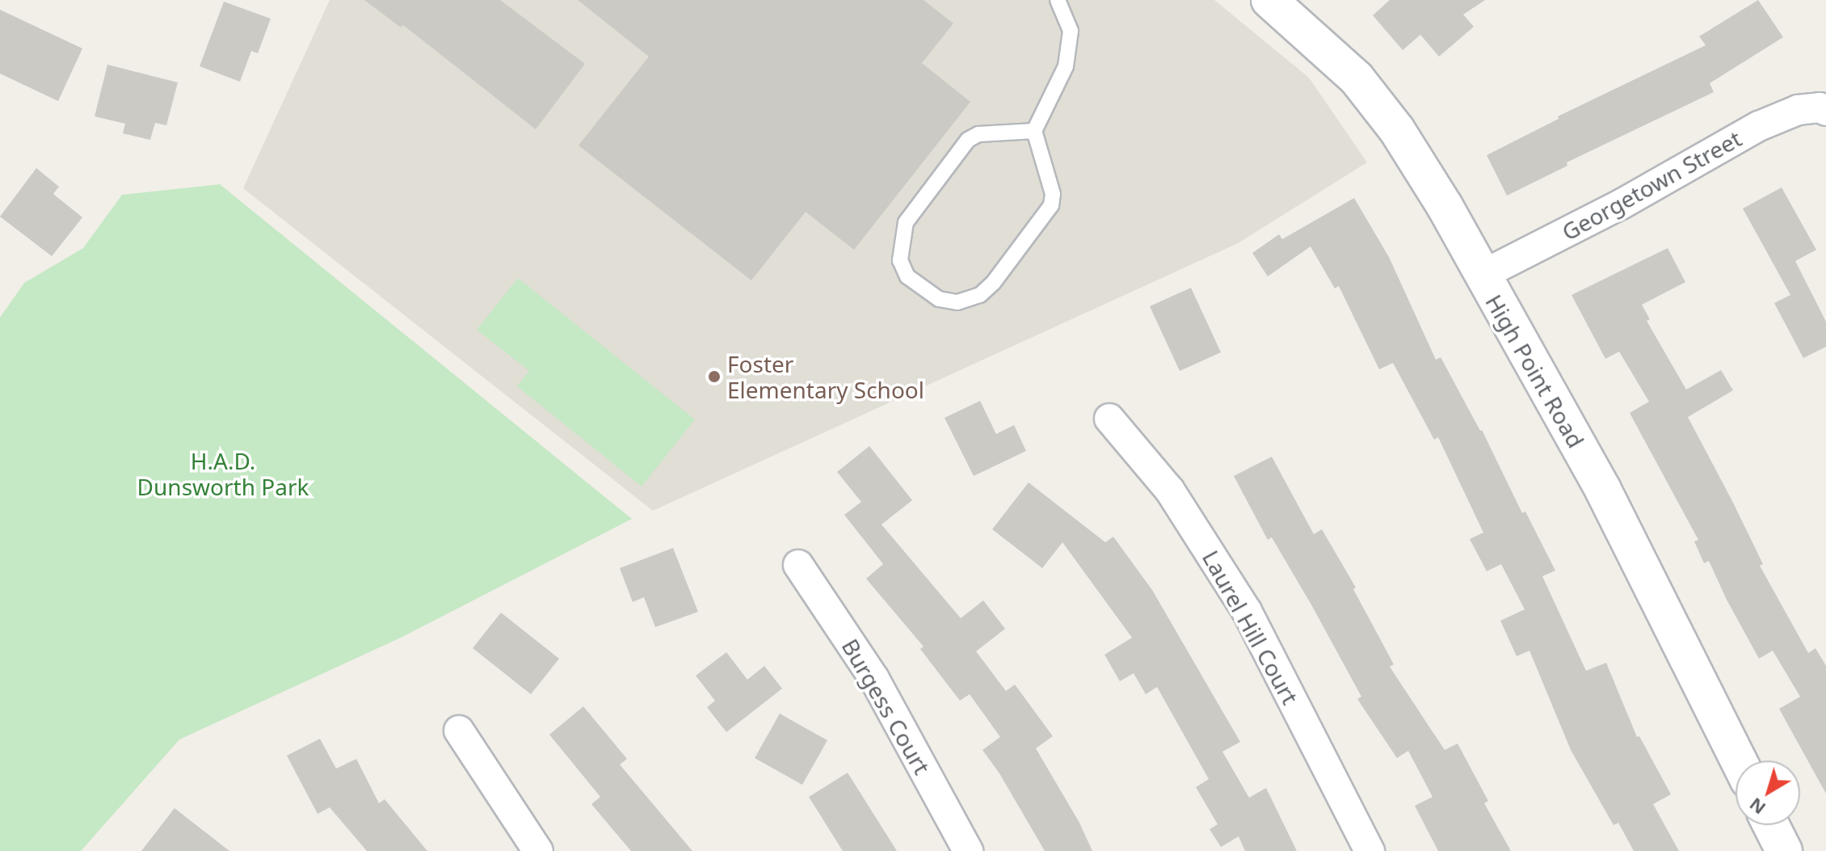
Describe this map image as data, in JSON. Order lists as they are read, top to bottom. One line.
{"streets":{"street":["Georgetown Street","High Point Road","Laurel Hill Court","Burgess Court"]},"crossings":[["Georgetown Street","High Point Road"]],"parks":["H.A.D. Dunsworth Park"],"places":["Foster Elementary School"],"north":"bottom left"}
